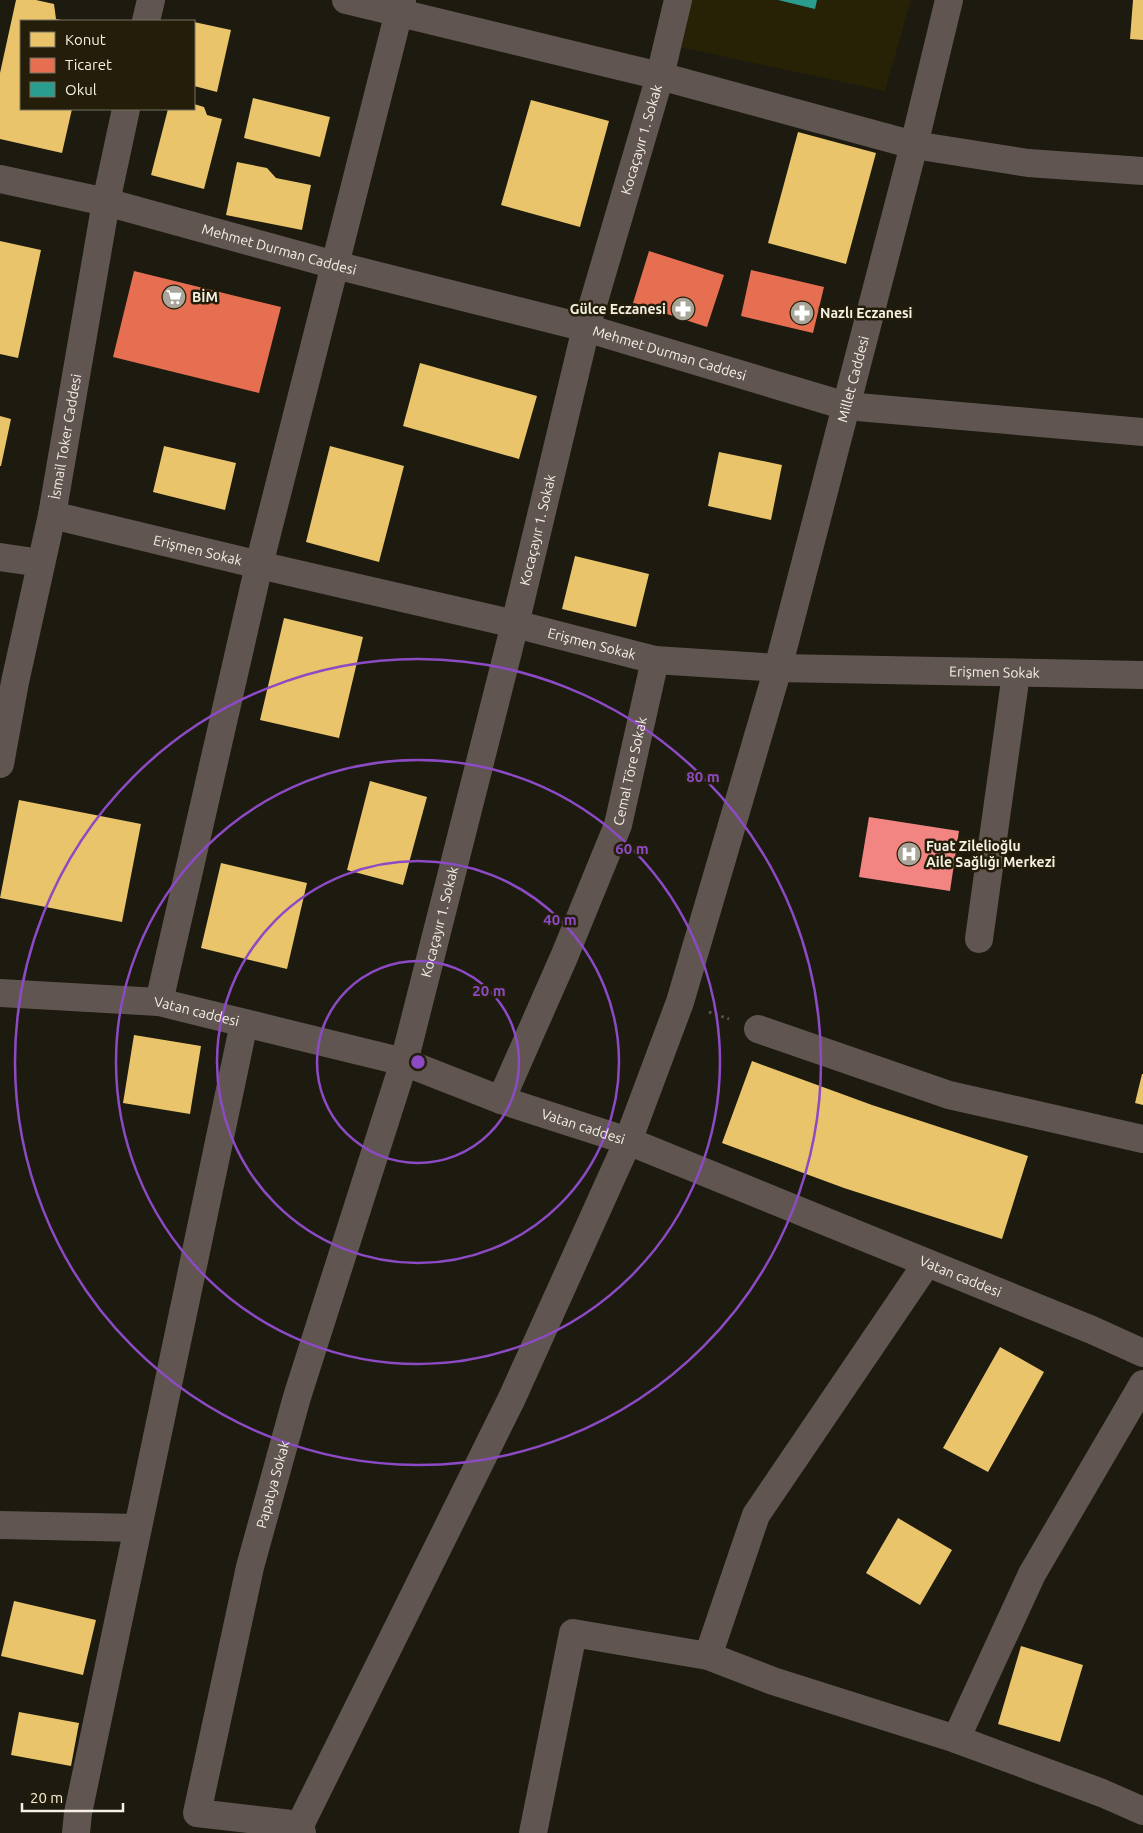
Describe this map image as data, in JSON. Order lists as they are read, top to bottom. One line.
{"streets":{"street":["Kocaçayır 1. Sokak","Mehmet Durman Caddesi","Millet Caddesi","İsmail Toker Caddesi","Erişmen Sokak","Cemal Töre Sokak","Vatan caddesi","Papatya Sokak"]},"crossings":[["Kocaçayır 1. Sokak","Mehmet Durman Caddesi"],["Kocaçayır 1. Sokak","Erişmen Sokak"],["Kocaçayır 1. Sokak","Vatan caddesi"],["Kocaçayır 1. Sokak","Papatya Sokak"],["Mehmet Durman Caddesi","Millet Caddesi"],["Mehmet Durman Caddesi","İsmail Toker Caddesi"],["Millet Caddesi","Erişmen Sokak"],["Millet Caddesi","Vatan caddesi"],["Millet Caddesi","Papatya Sokak"],["İsmail Toker Caddesi","Erişmen Sokak"],["Erişmen Sokak","Cemal Töre Sokak"],["Cemal Töre Sokak","Vatan caddesi"],["Vatan caddesi","Papatya Sokak"]],"places":{"supermarket":["BİM"],"pharmacy":["Gülce Eczanesi","Nazlı Eczanesi"],"hospital":["Fuat Zilelioğlu Aile Sağlığı Merkezi"]},"legend":["Konut","Ticaret","Okul"],"scale_bar":"20 m","rings":["80 m","60 m","40 m","20 m"]}
